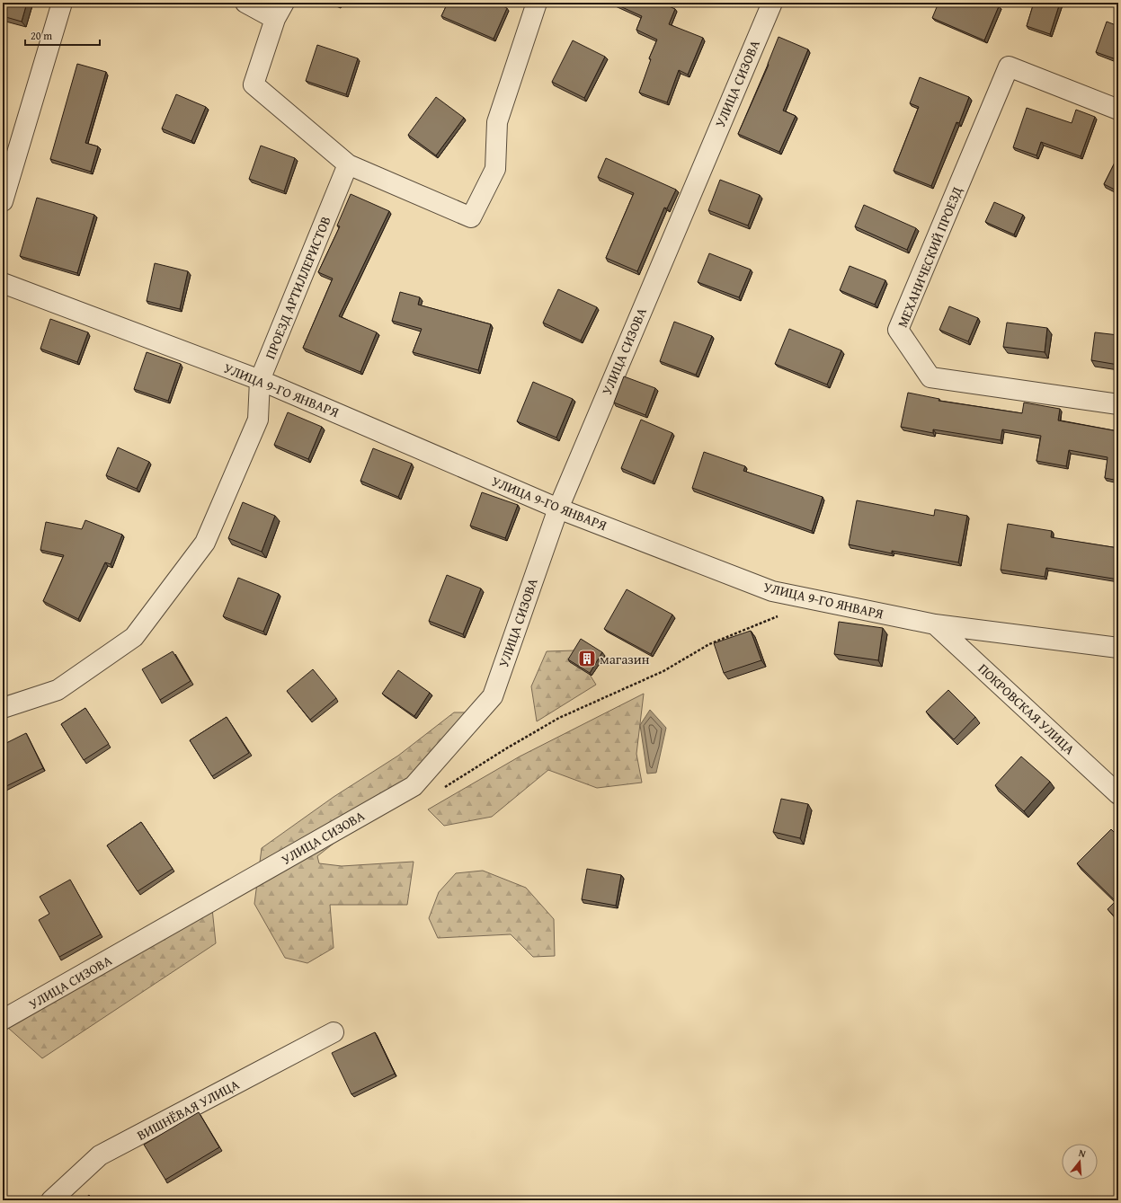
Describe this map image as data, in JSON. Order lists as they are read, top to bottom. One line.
{"streets":{"street":["УЛИЦА СИЗОВА","МЕХАНИЧЕСКИЙ ПРОЕЗД","ПРОЕЗД АРТИЛЛЕРИСТОВ","УЛИЦА 9-ГО ЯНВАРЯ","ПОКРОВСКАЯ УЛИЦА","ВИШНЁВАЯ УЛИЦА"]},"crossings":[["УЛИЦА СИЗОВА","УЛИЦА 9-ГО ЯНВАРЯ"],["ПРОЕЗД АРТИЛЛЕРИСТОВ","УЛИЦА 9-ГО ЯНВАРЯ"],["УЛИЦА 9-ГО ЯНВАРЯ","ПОКРОВСКАЯ УЛИЦА"]],"places":{"building":["магазин"]},"scale_bar":"20 m","north":"top"}
